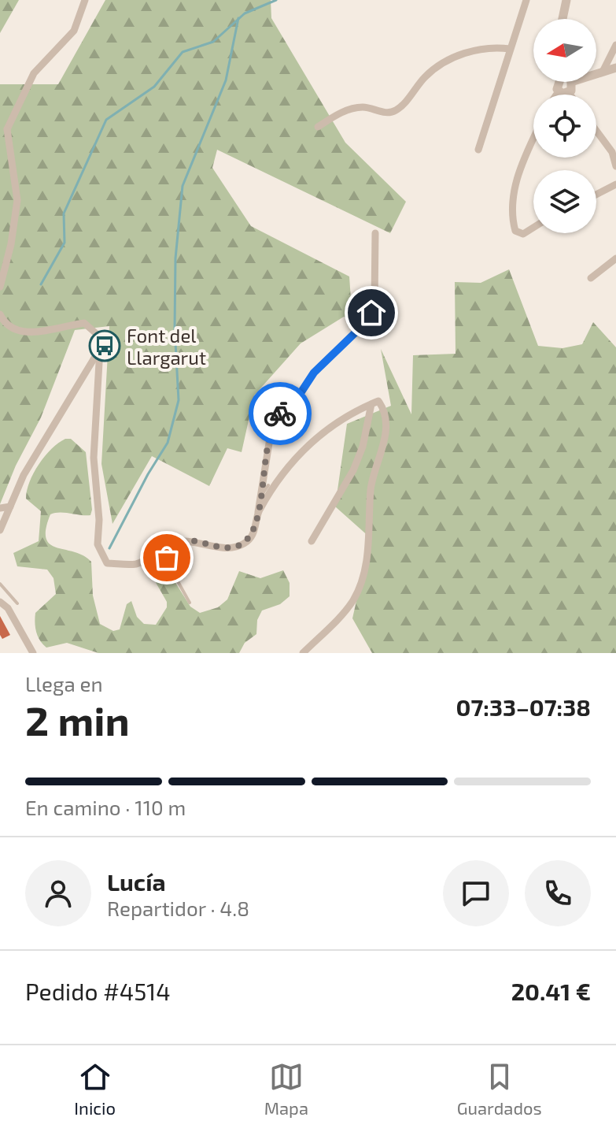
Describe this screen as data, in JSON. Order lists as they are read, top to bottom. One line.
{"places":{"bus stop":["Font del Llargarut"]},"north":"left","page":{"heading":["2 min","Llega en","07:33–07:38"],"panel":["Lucía","Repartidor · 4.8","Pedido #4514","20.41 €"],"bar":"En camino · 110 m","tabs":["Inicio","Mapa","Guardados"]}}
